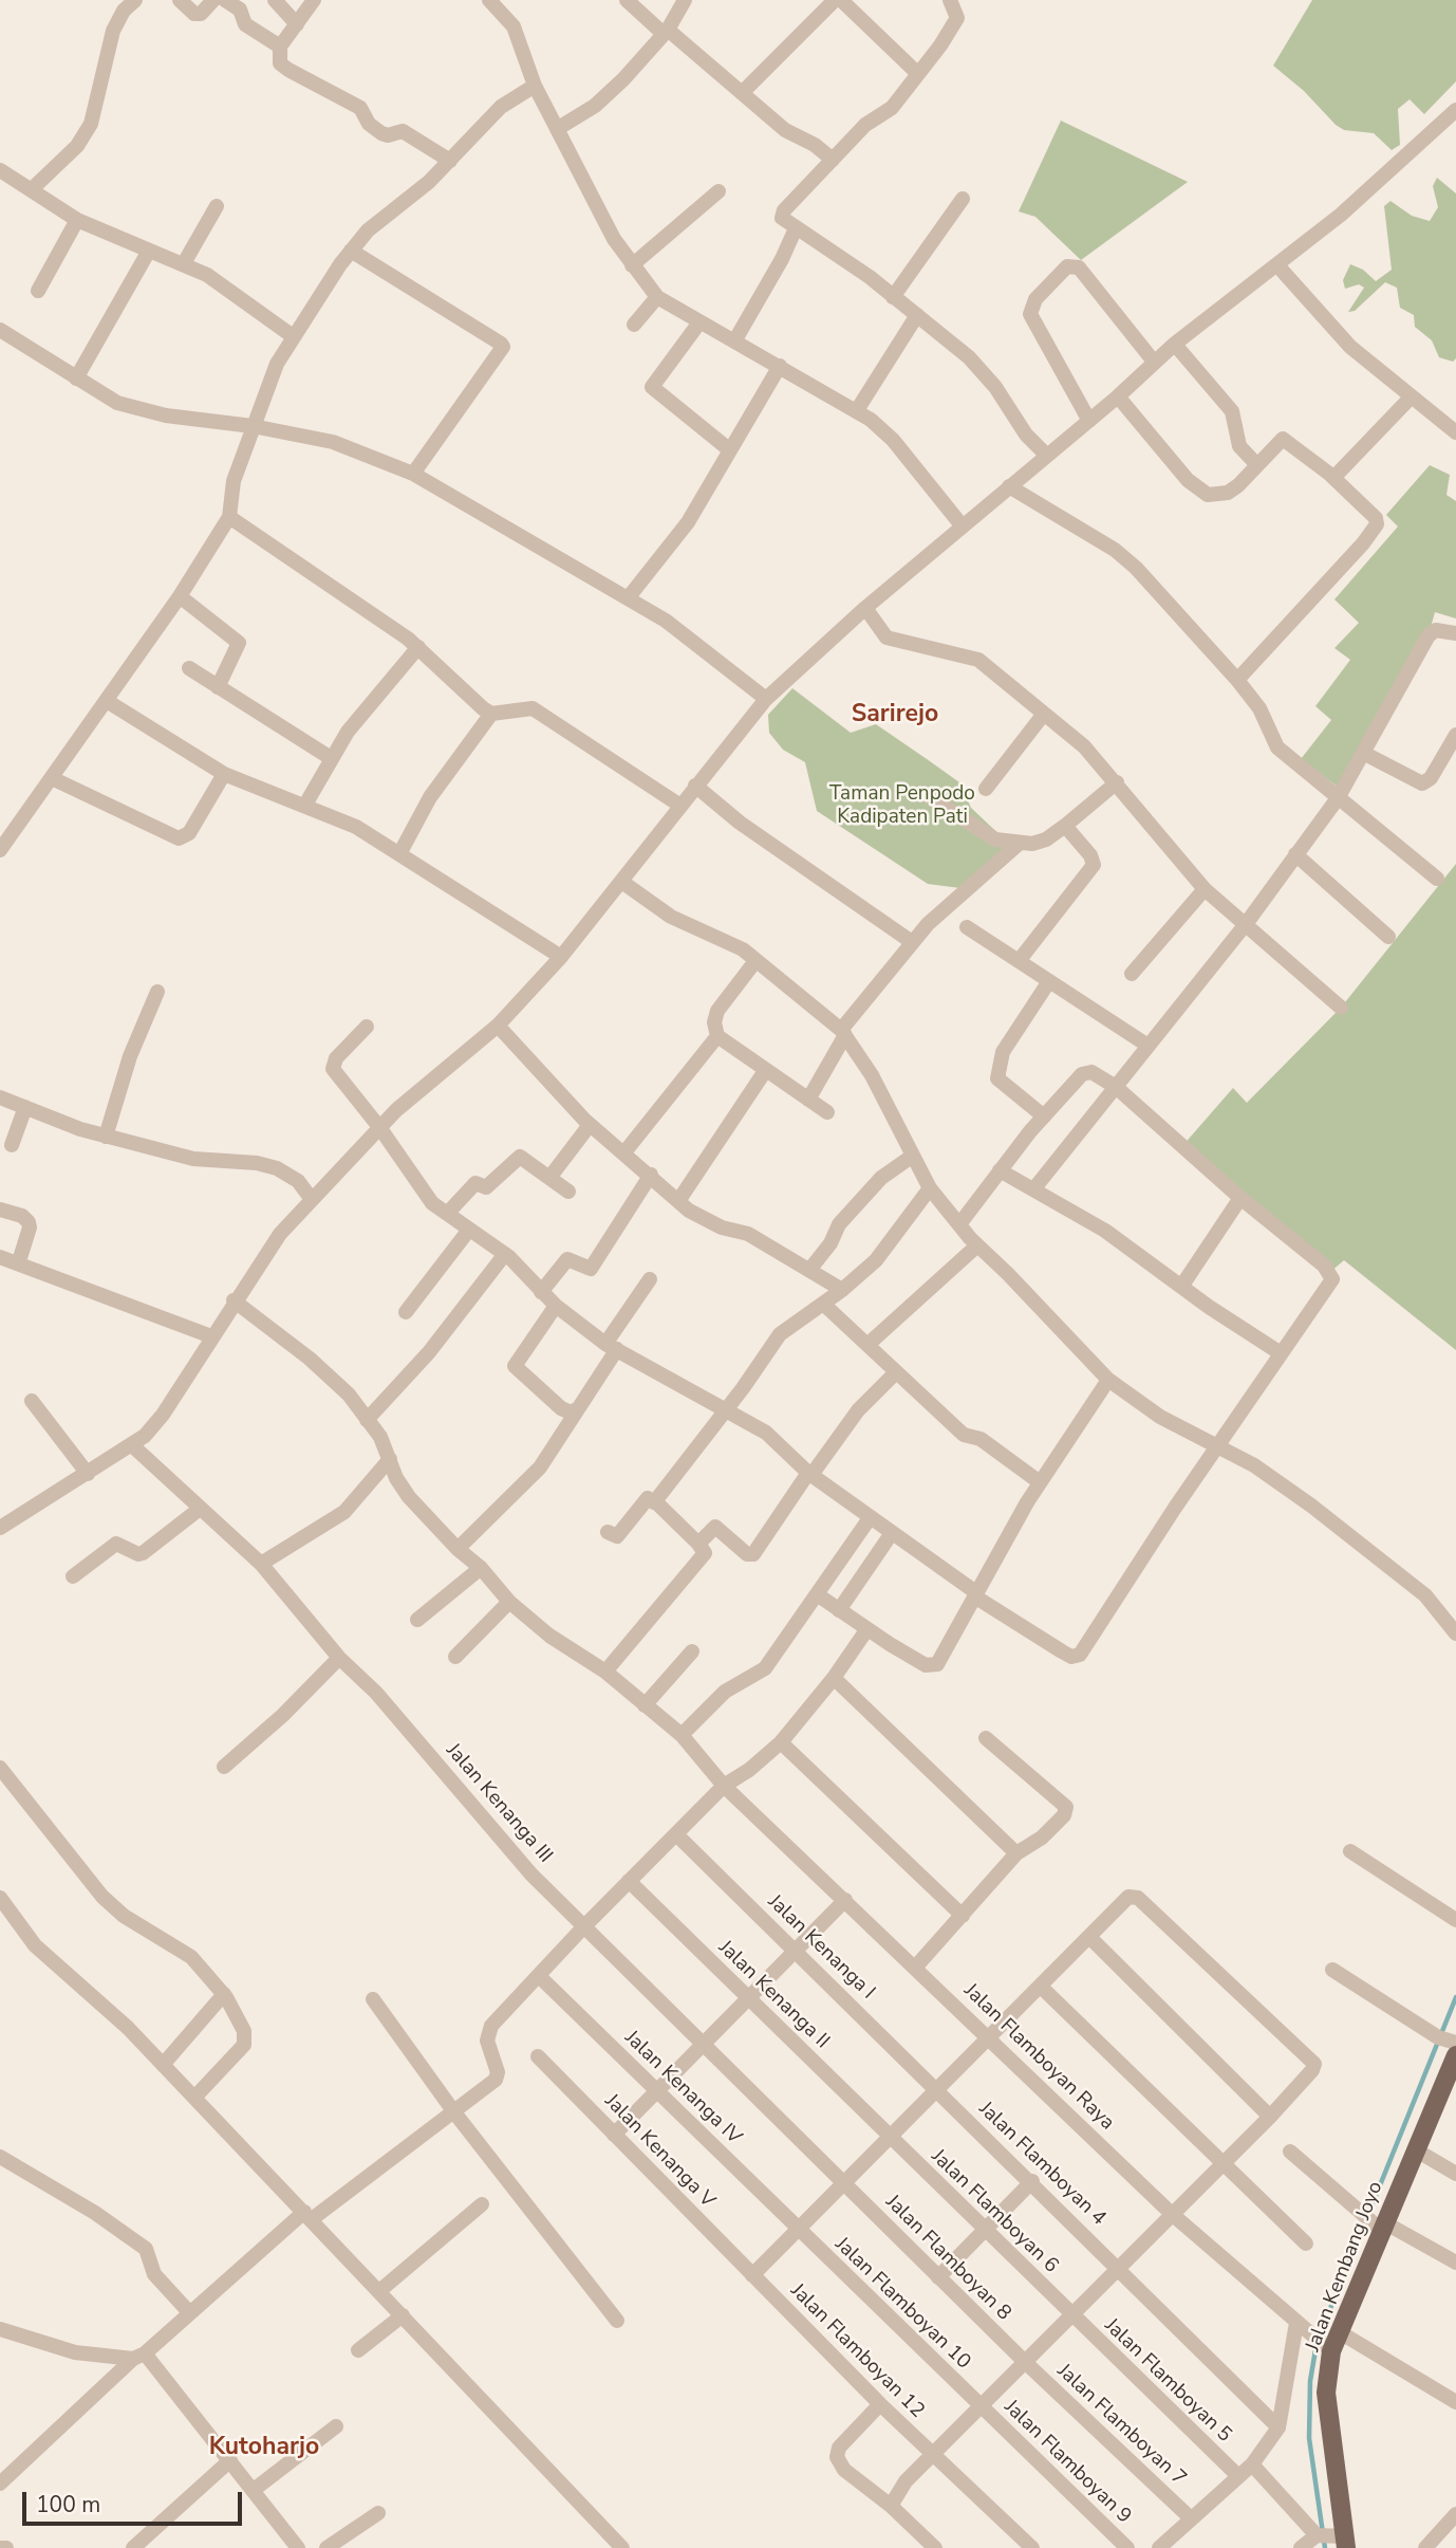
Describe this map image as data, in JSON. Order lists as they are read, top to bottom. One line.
{"streets":{"main road":["Jalan Kembang Joyo"],"street":["Jalan Kenanga III","Jalan Kenanga I","Jalan Kenanga II","Jalan Flamboyan Raya","Jalan Kenanga IV","Jalan Kenanga V","Jalan Flamboyan 4","Jalan Flamboyan 6","Jalan Flamboyan 8","Jalan Flamboyan 10","Jalan Flamboyan 12","Jalan Flamboyan 5","Jalan Flamboyan 7","Jalan Flamboyan 9"]},"crossings":[["Jalan Kenanga III","Jalan Flamboyan 8"],["Jalan Kenanga I","Jalan Flamboyan 4"],["Jalan Kenanga II","Jalan Flamboyan 6"],["Jalan Flamboyan Raya","Jalan Kembang Joyo"],["Jalan Kenanga IV","Jalan Flamboyan 10"],["Jalan Kenanga V","Jalan Flamboyan 12"],["Jalan Flamboyan 6","Jalan Flamboyan 5"],["Jalan Flamboyan 8","Jalan Flamboyan 7"],["Jalan Flamboyan 10","Jalan Flamboyan 9"]],"districts":["Sarirejo","Kutoharjo"],"parks":["Taman Penpodo Kadipaten Pati"],"scale_bar":"100 m"}
